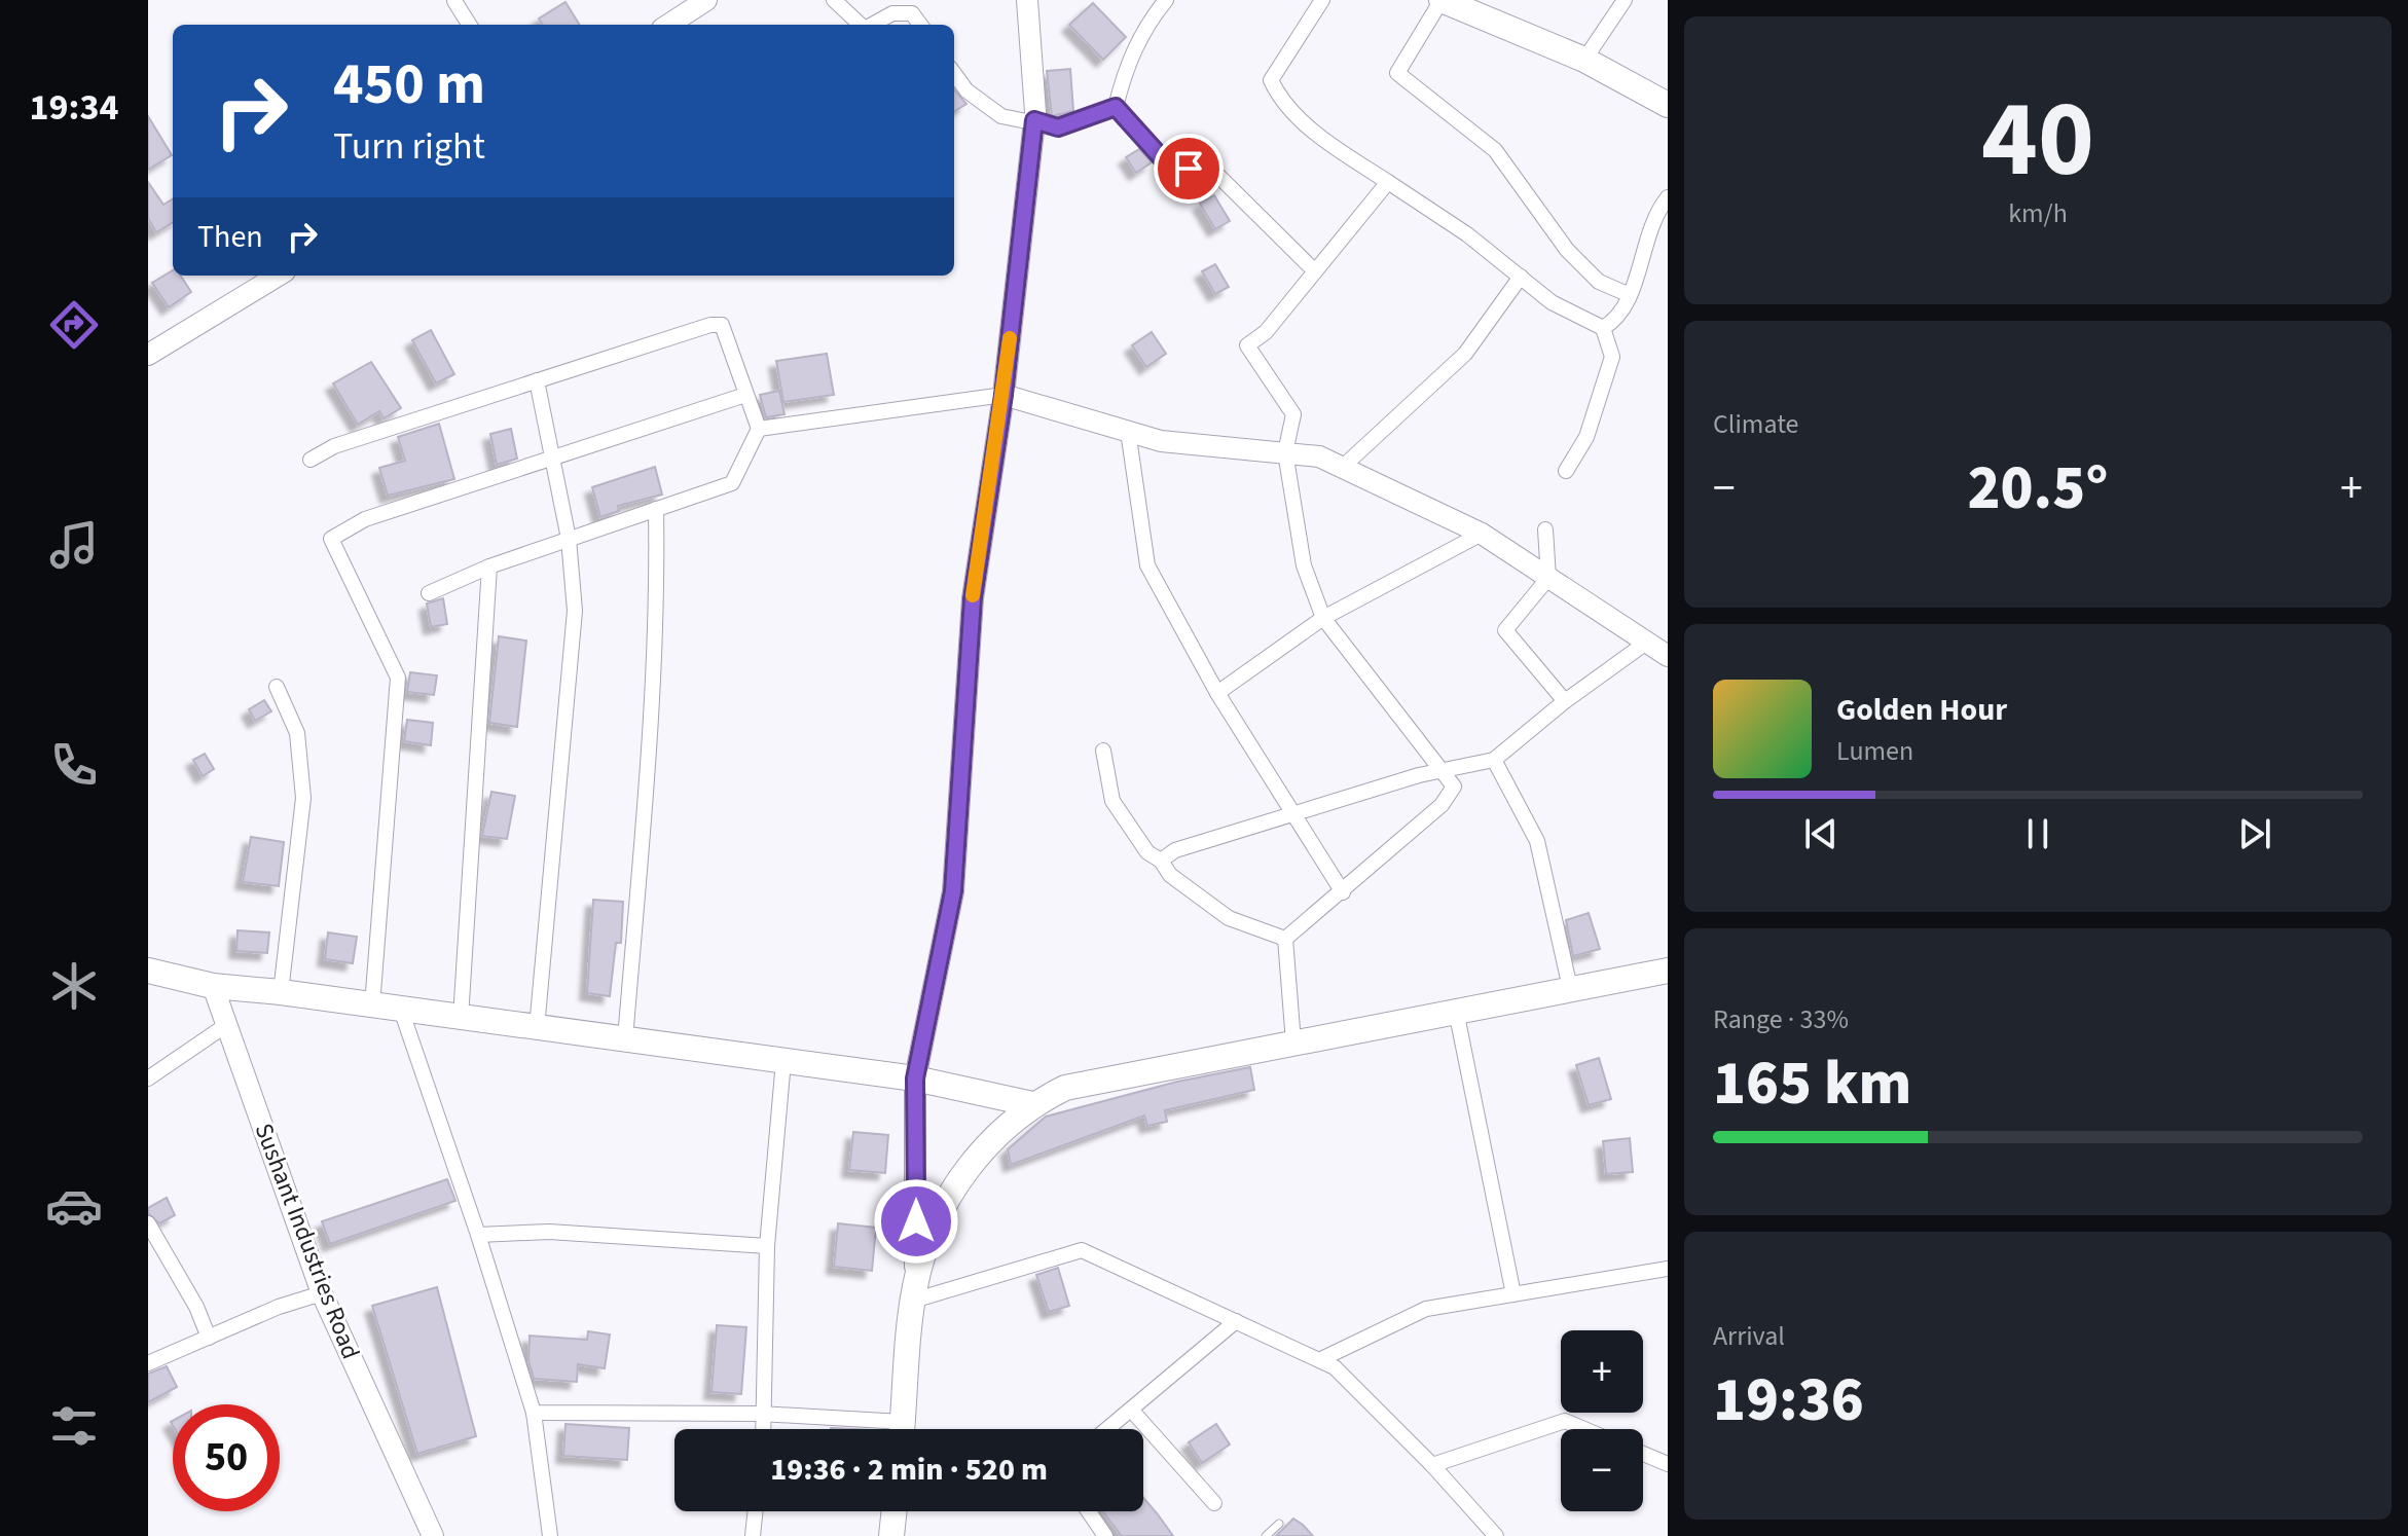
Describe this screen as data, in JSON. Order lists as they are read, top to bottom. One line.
{"streets":{"street":["Sushant Industries Road"]},"page":{"tabs":"19:34","tile":[["40","km/h"],"Climate",["Range · 33%","165 km"],["Arrival","19:36"]],"turn":["450 m","Turn right"],"then":"Then","heat":["−","20.5°","+"],"song":["Golden Hour","Lumen"],"map_buttons":["+","−"],"limit":"50","trip":"19:36 · 2 min · 520 m"}}
